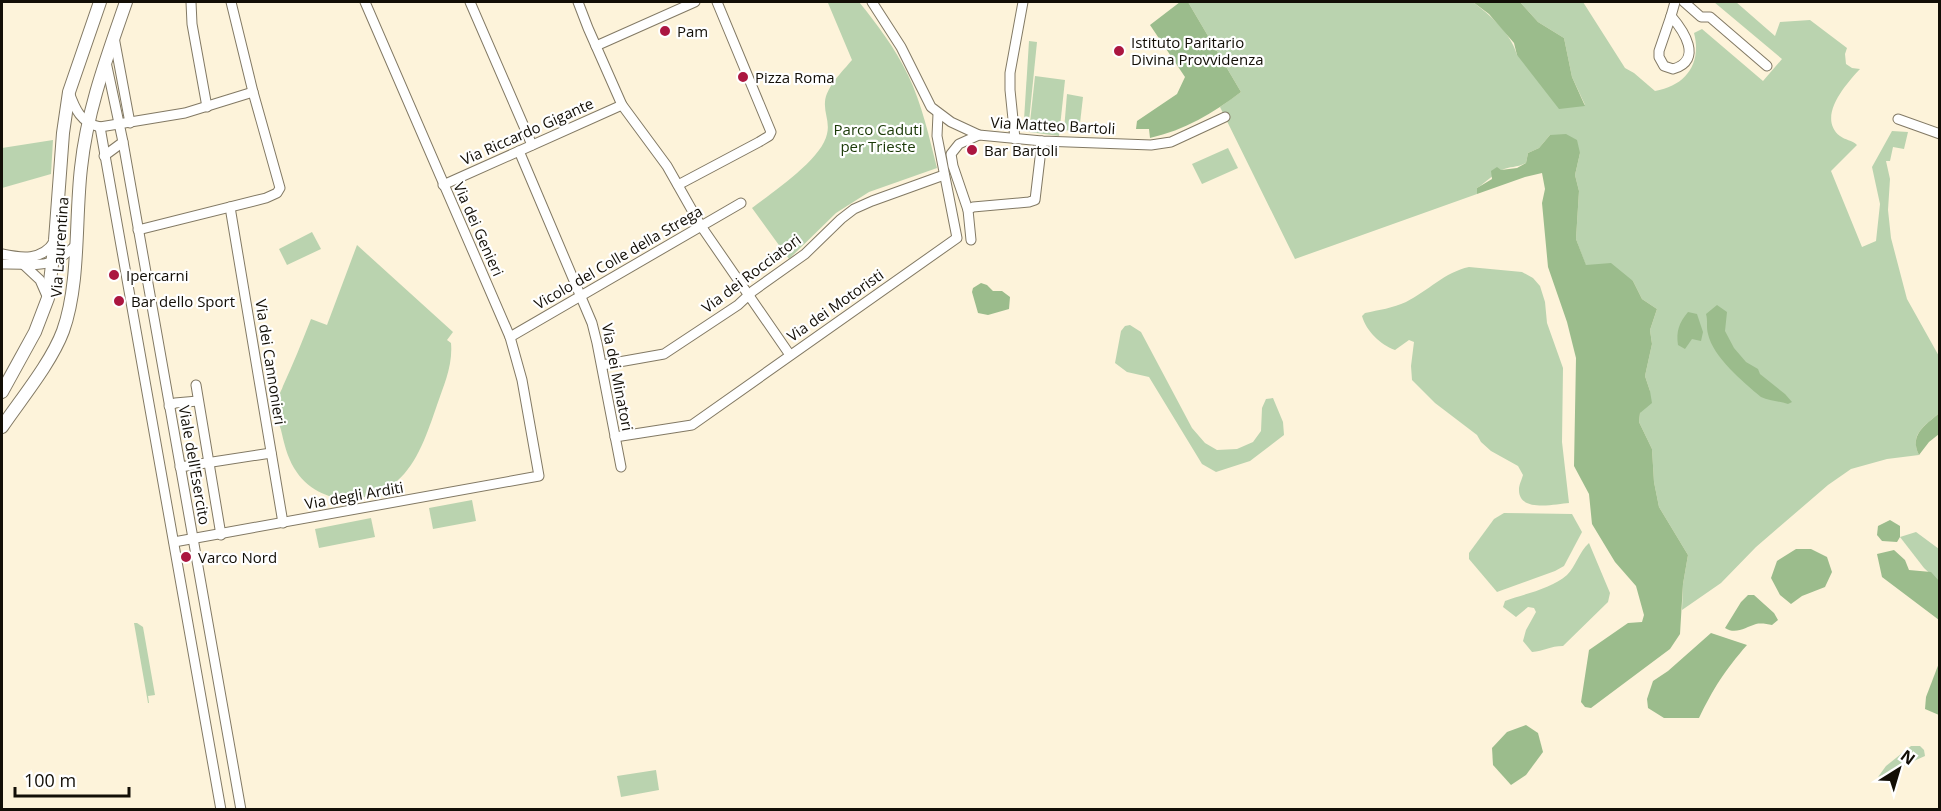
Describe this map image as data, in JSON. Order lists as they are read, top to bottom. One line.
{"streets":{"main road":["Via Laurentina"],"street":["Via Matteo Bartoli","Via Riccardo Gigante","Via dei Genieri","Vicolo del Colle della Strega","Via dei Rocciatori","Via dei Motoristi","Via dei Cannonieri","Via dei Minatori","Viale dell'Esercito","Via degli Arditi"]},"crossings":[["Via Matteo Bartoli","Via dei Motoristi"],["Via Riccardo Gigante","Via dei Genieri"],["Via Riccardo Gigante","Via dei Minatori"],["Via dei Genieri","Vicolo del Colle della Strega"],["Via dei Genieri","Via degli Arditi"],["Via Laurentina","Viale dell'Esercito"],["Vicolo del Colle della Strega","Via dei Minatori"],["Via dei Rocciatori","Via dei Motoristi"],["Via dei Rocciatori","Via dei Minatori"],["Via dei Motoristi","Via dei Minatori"],["Via dei Cannonieri","Via degli Arditi"],["Viale dell'Esercito","Via degli Arditi"]],"parks":["Parco Caduti per Trieste"],"places":["Pam","Istituto Paritario Divina Provvidenza","Pizza Roma","Bar Bartoli","Ipercarni","Bar dello Sport","Varco Nord"],"scale_bar":"100 m","north":"top right"}
